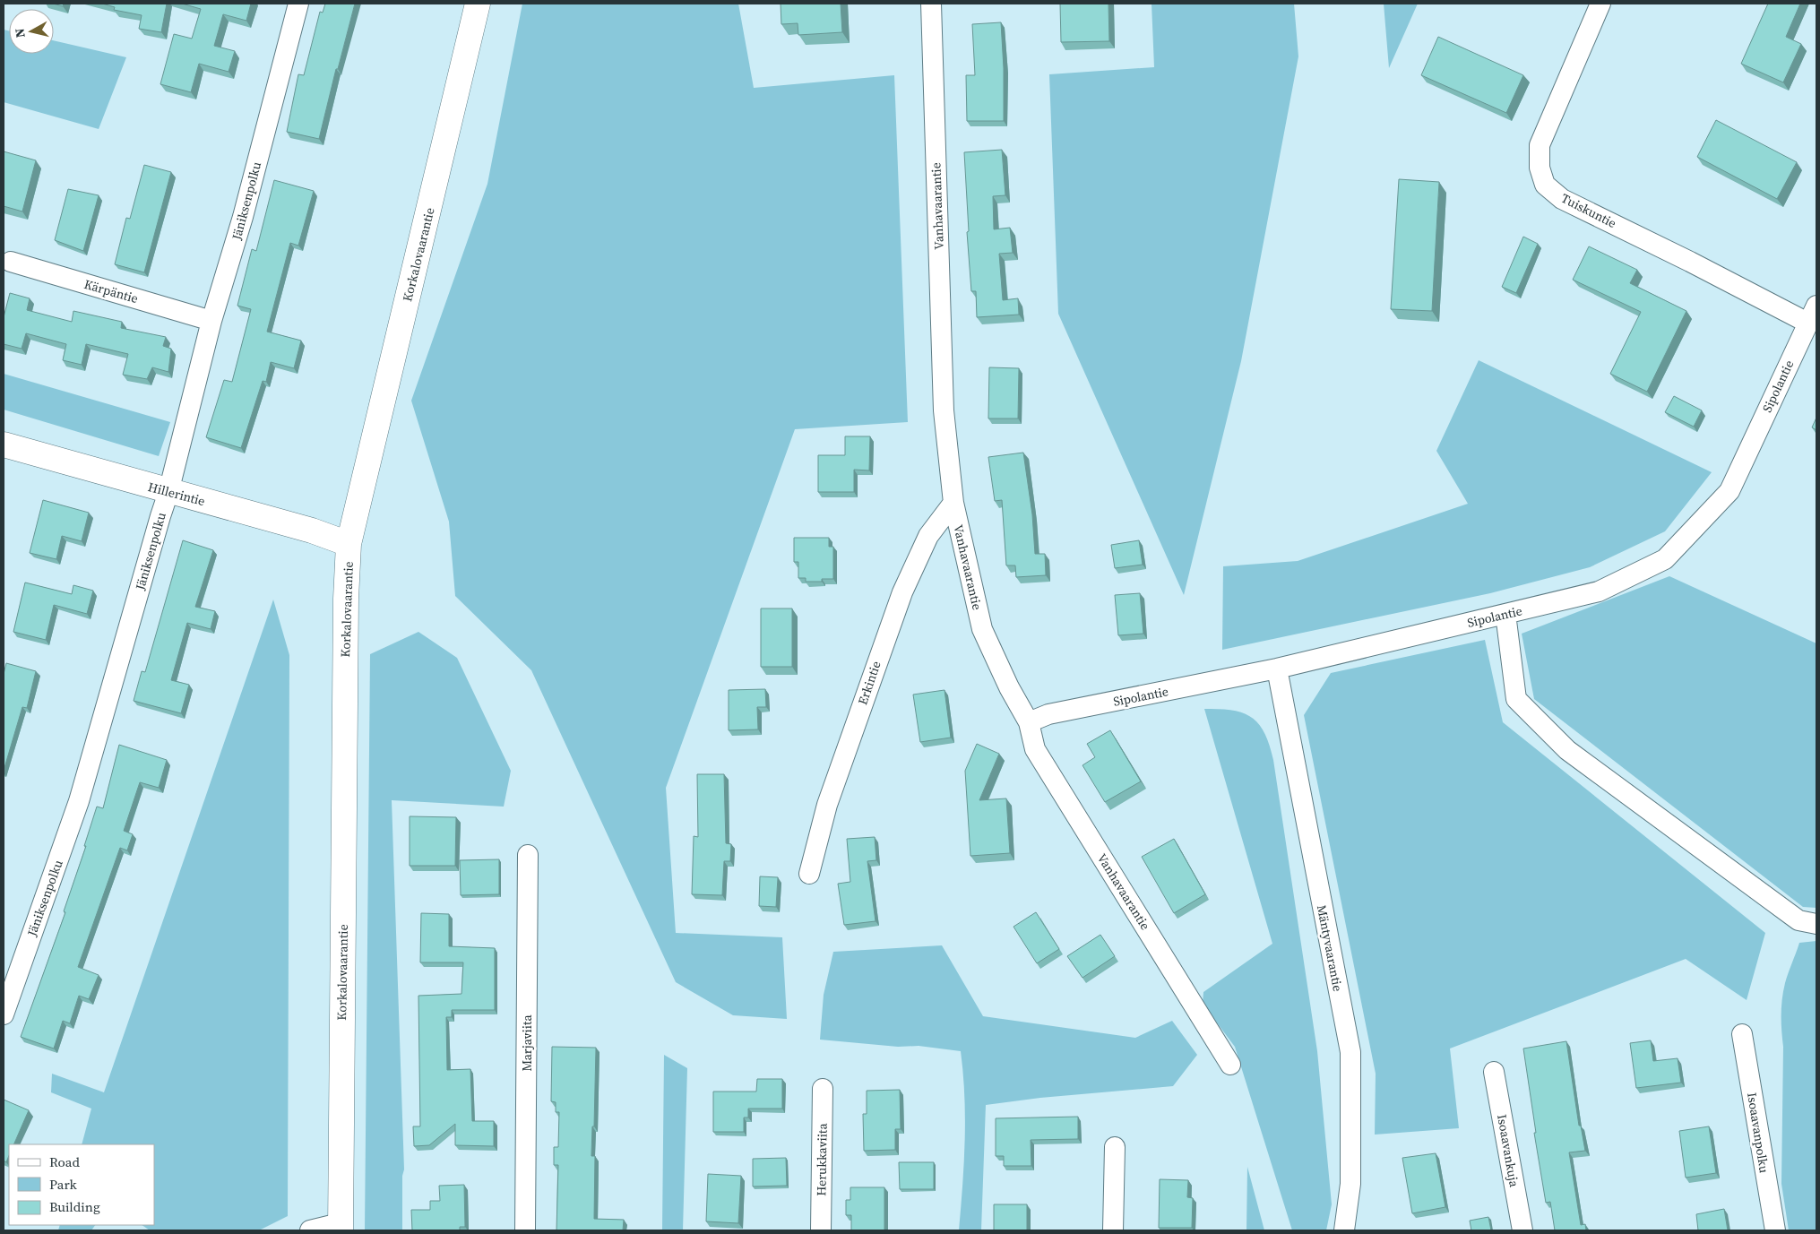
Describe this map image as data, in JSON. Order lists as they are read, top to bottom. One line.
{"streets":{"street":["Jäniksenpolku","Vanhavaarantie","Tuiskuntie","Korkalovaarantie","Kärpäntie","Sipolantie","Hillerintie","Erkintie","Mäntyvaarantie","Marjaviita","Isoaavanpolku","Isoaavankuja","Herukkaviita"]},"crossings":[["Jäniksenpolku","Kärpäntie"],["Jäniksenpolku","Hillerintie"],["Vanhavaarantie","Sipolantie"],["Vanhavaarantie","Erkintie"],["Tuiskuntie","Sipolantie"],["Korkalovaarantie","Hillerintie"],["Sipolantie","Mäntyvaarantie"]],"legend":["Road","Park","Building"],"north":"left"}
